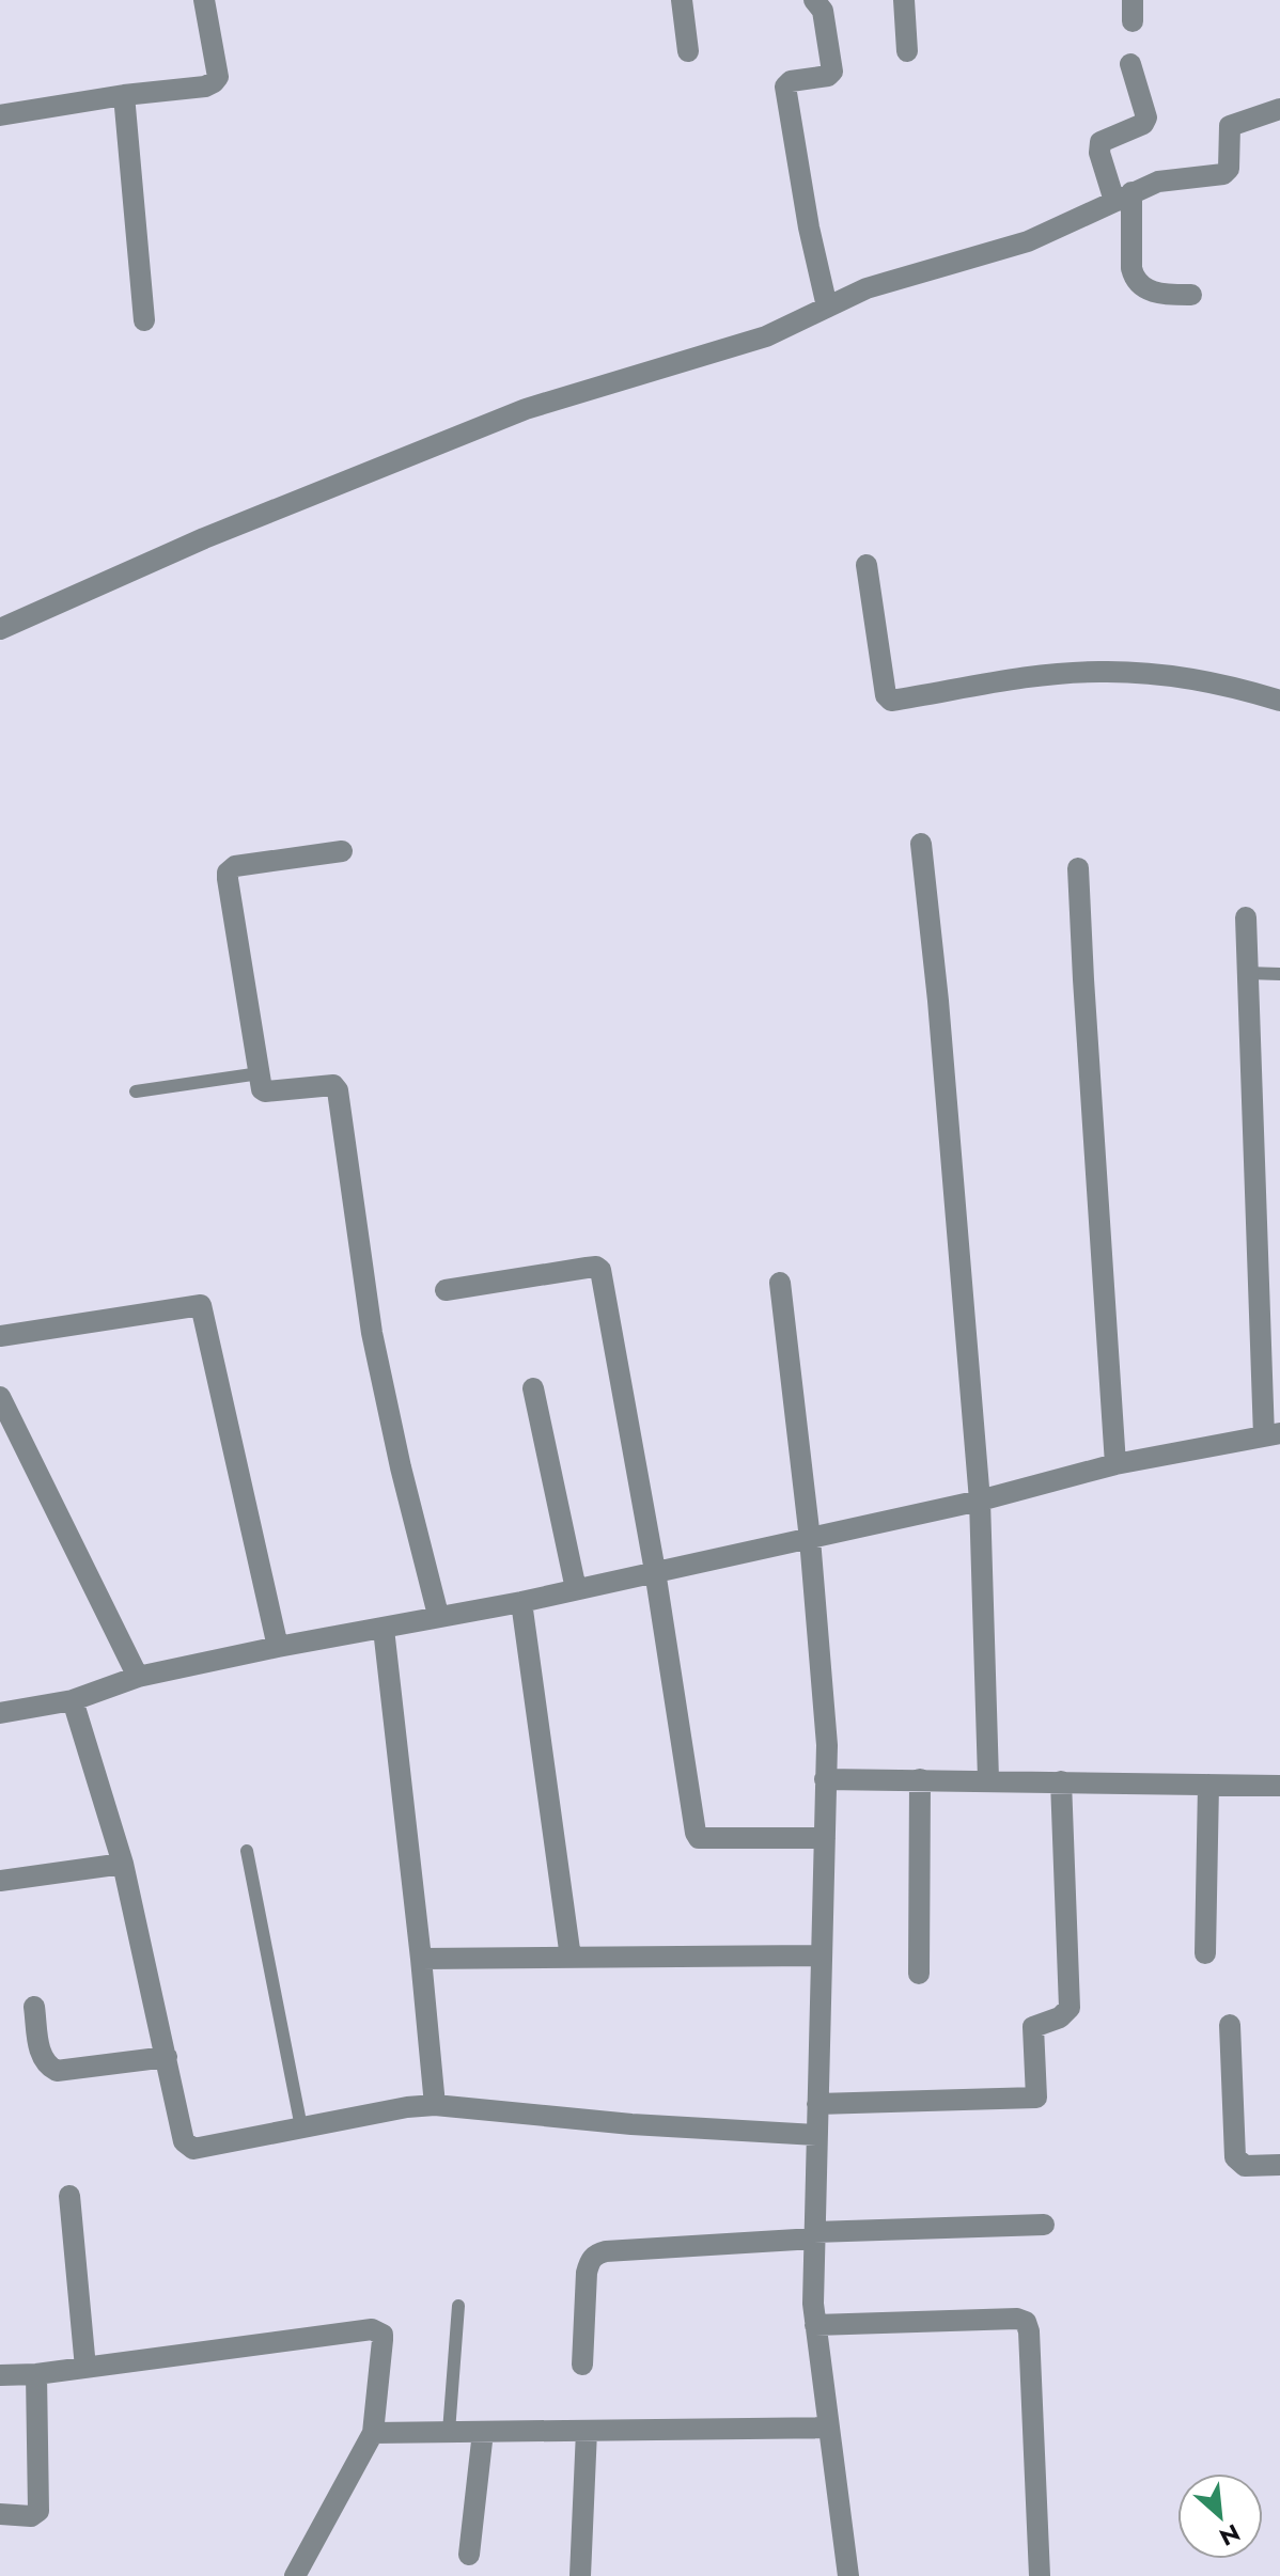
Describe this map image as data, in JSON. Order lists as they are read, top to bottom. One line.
{"north":"bottom right"}
